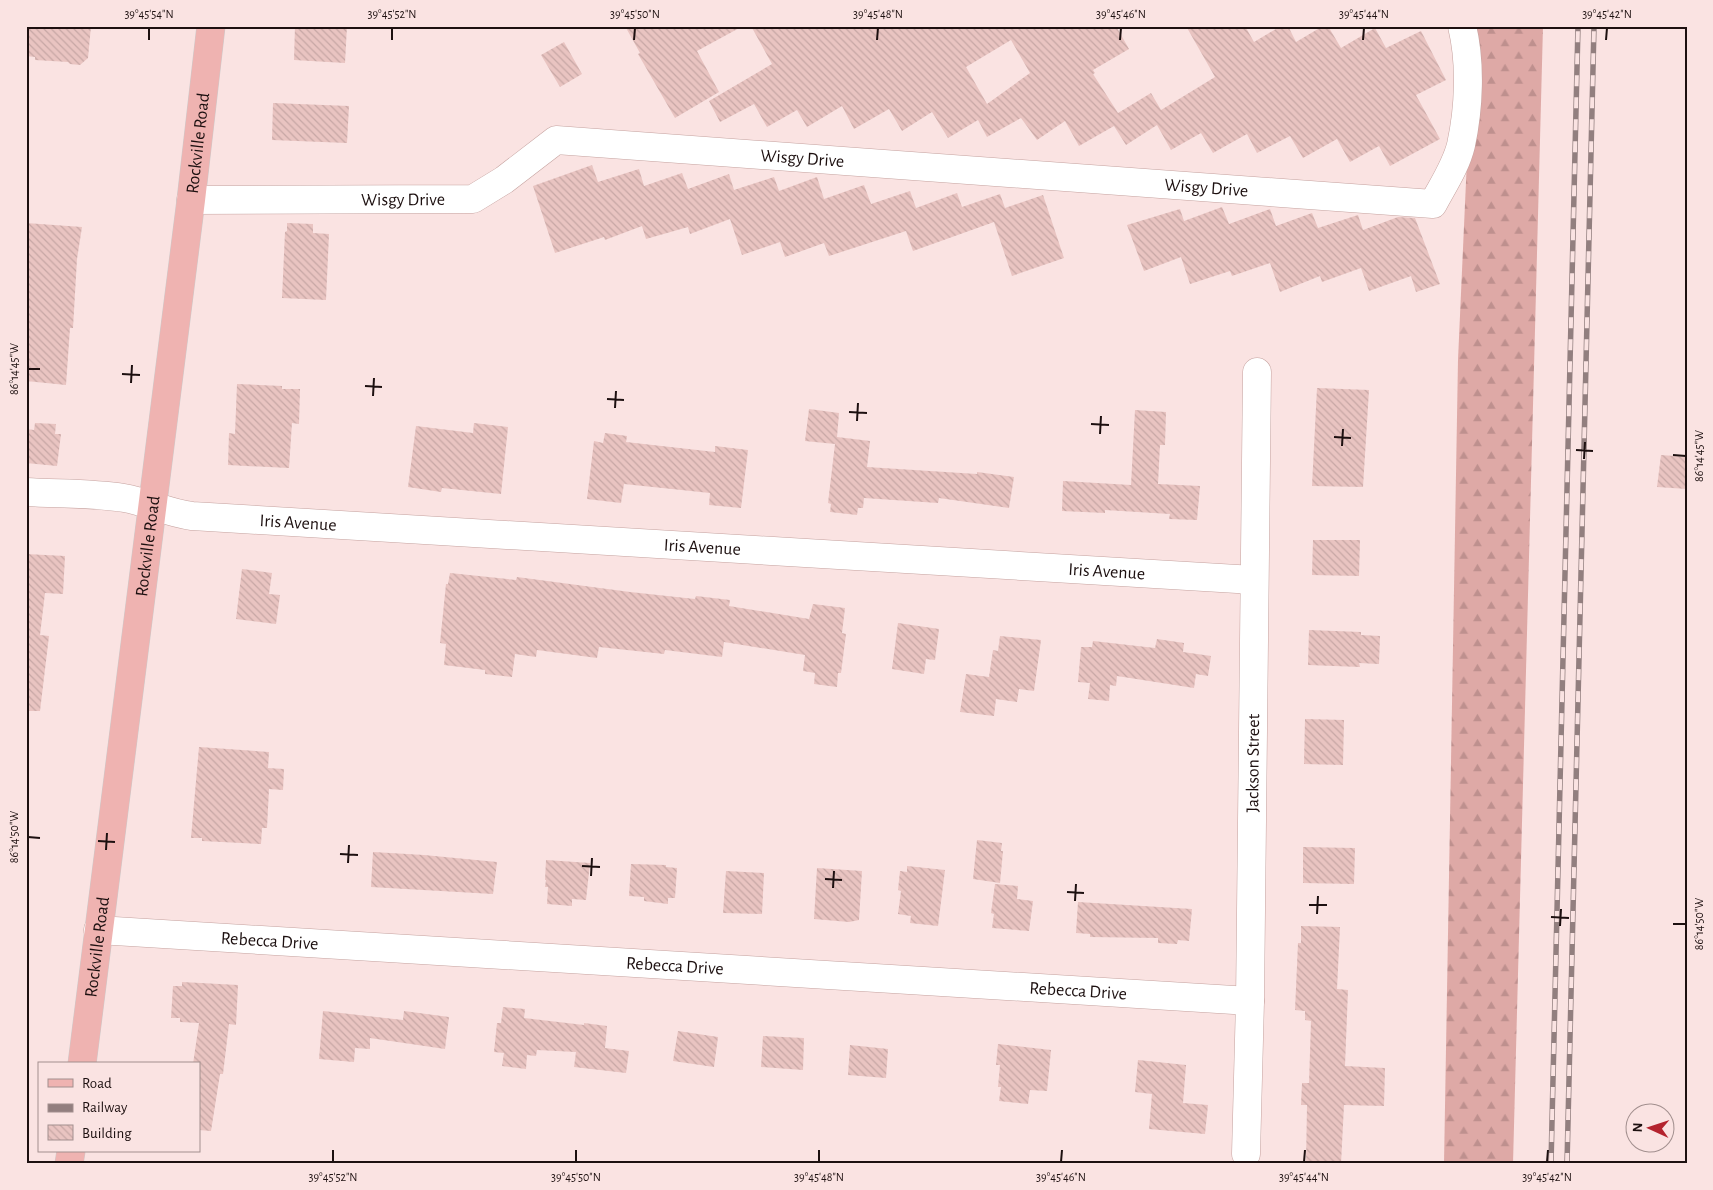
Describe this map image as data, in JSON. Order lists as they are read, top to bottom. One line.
{"streets":{"main road":["Rockville Road"],"street":["Wisgy Drive","Iris Avenue","Jackson Street","Rebecca Drive"]},"crossings":[["Rockville Road","Wisgy Drive"],["Rockville Road","Iris Avenue"],["Rockville Road","Rebecca Drive"],["Iris Avenue","Jackson Street"],["Jackson Street","Rebecca Drive"]],"legend":["Road","Railway","Building"],"north":"left","coordinates":["39°45'54\"N","39°45'52\"N","39°45'50\"N","39°45'48\"N","39°45'46\"N","39°45'44\"N","39°45'42\"N","86°14'45\"W","86°14'50\"W"]}
